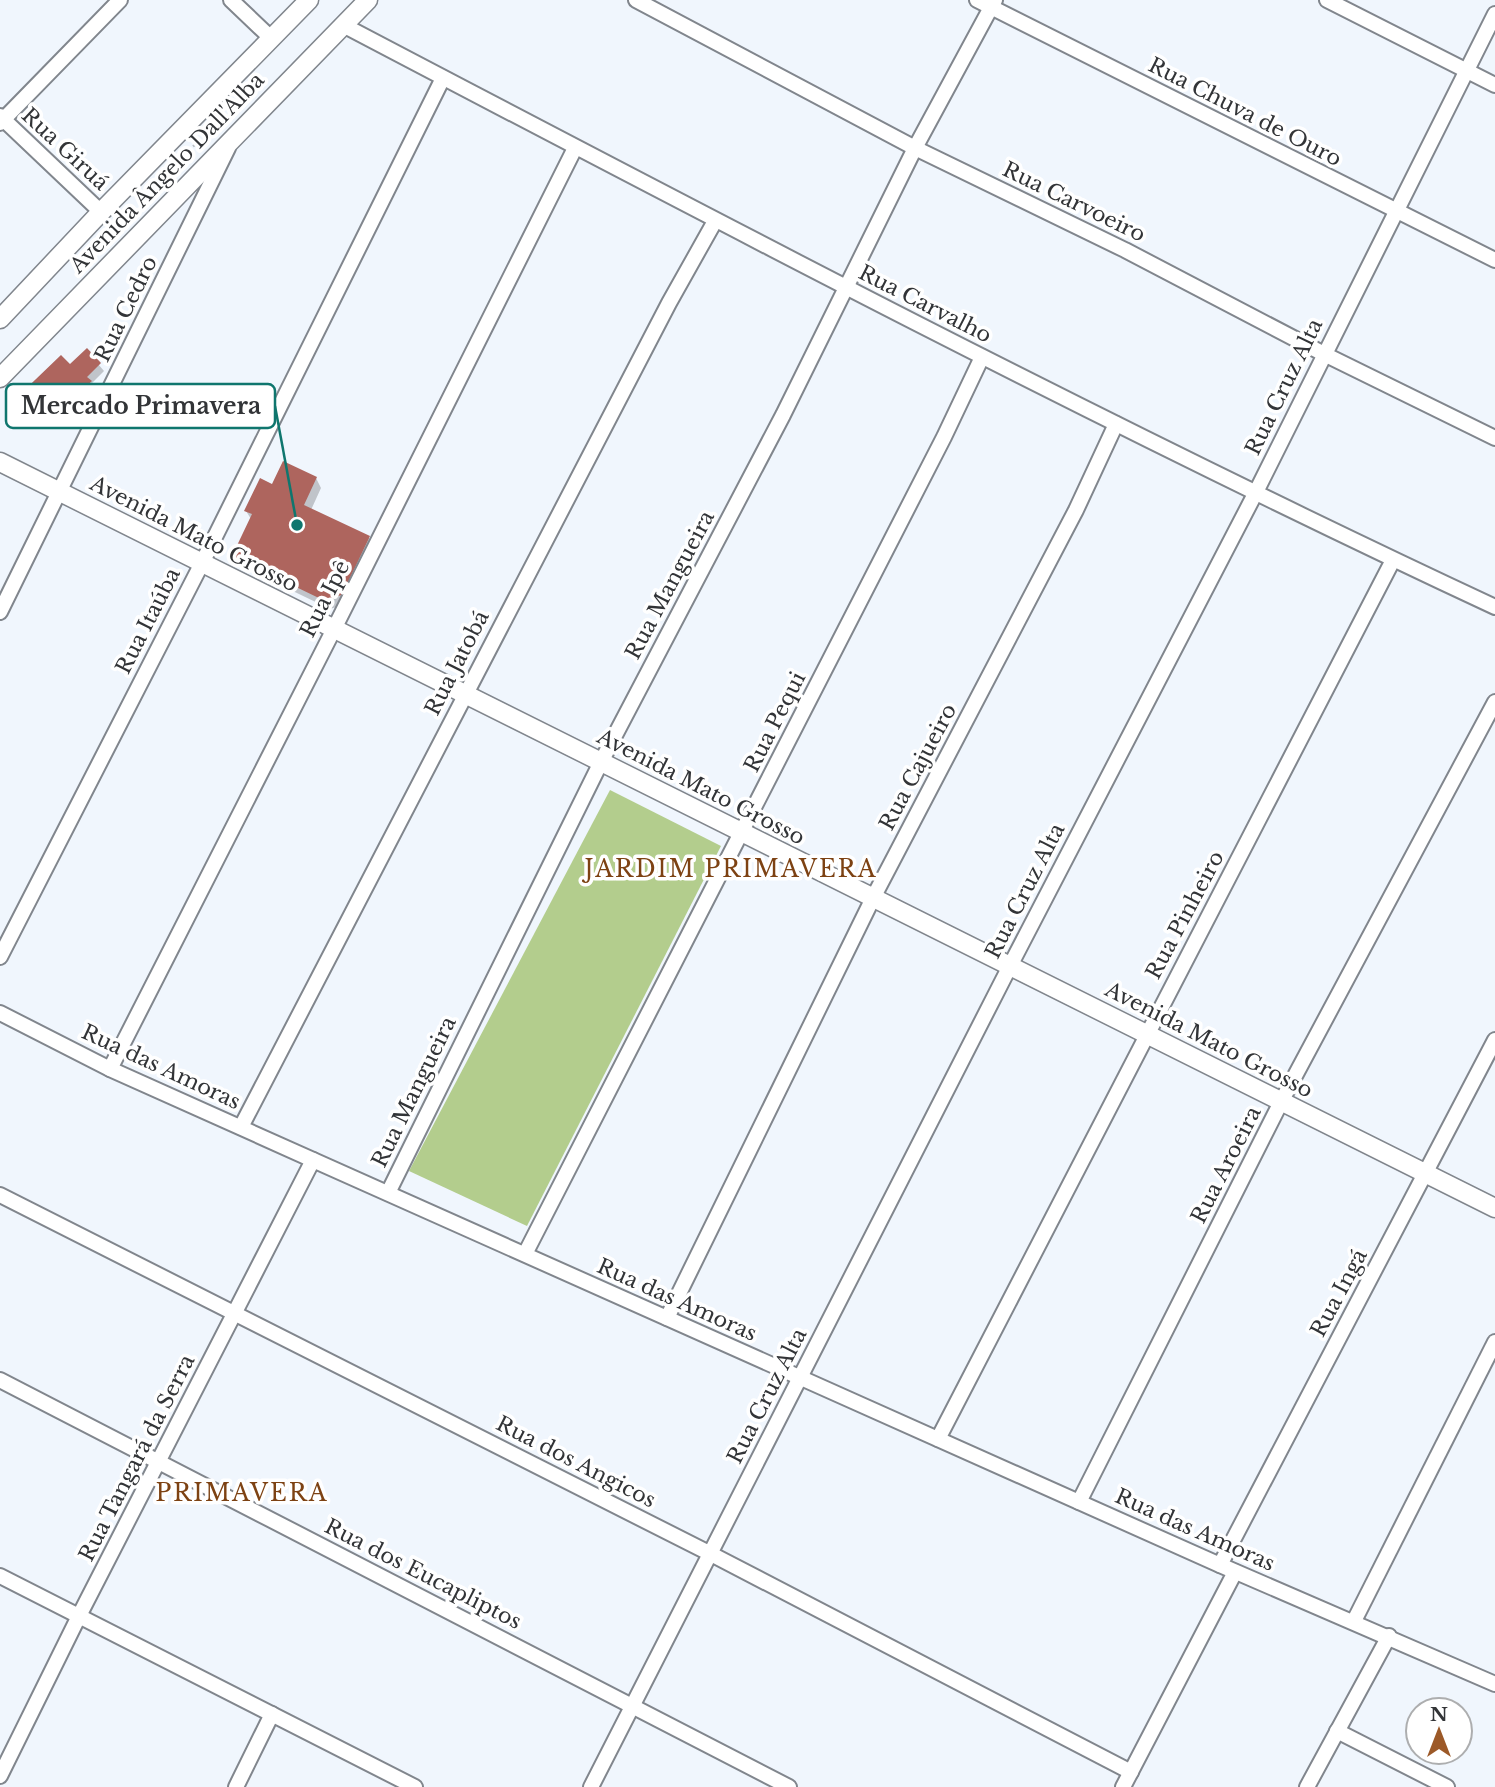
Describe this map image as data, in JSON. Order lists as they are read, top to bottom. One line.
{"streets":{"street":["Rua Chuva de Ouro","Rua Giruá","Avenida Ângelo Dall'Alba","Rua Carvoeiro","Rua Carvalho","Rua Cedro","Rua Cruz Alta","Avenida Mato Grosso","Rua Mangueira","Rua Ipê","Rua Itaúba","Rua Jatobá","Rua Pequi","Rua Cajueiro","Rua Pinheiro","Rua das Amoras","Rua Aroeira","Rua Ingá","Rua Tangará da Serra","Rua dos Angicos","Rua dos Eucapliptos"]},"crossings":[["Rua Chuva de Ouro","Rua Cruz Alta"],["Rua Chuva de Ouro","Rua Mangueira"],["Rua Giruá","Avenida Ângelo Dall'Alba"],["Avenida Ângelo Dall'Alba","Rua Carvalho"],["Avenida Ângelo Dall'Alba","Rua Cedro"],["Rua Carvoeiro","Rua Cruz Alta"],["Rua Carvoeiro","Rua Mangueira"],["Rua Carvalho","Rua Cruz Alta"],["Rua Carvalho","Rua Mangueira"],["Rua Carvalho","Rua Ipê"],["Rua Carvalho","Rua Itaúba"],["Rua Carvalho","Rua Jatobá"],["Rua Carvalho","Rua Pequi"],["Rua Carvalho","Rua Cajueiro"],["Rua Carvalho","Rua Pinheiro"],["Rua Cedro","Avenida Mato Grosso"],["Rua Cruz Alta","Avenida Mato Grosso"],["Rua Cruz Alta","Rua das Amoras"],["Rua Cruz Alta","Rua dos Angicos"],["Rua Cruz Alta","Rua dos Eucapliptos"],["Avenida Mato Grosso","Rua Mangueira"],["Avenida Mato Grosso","Rua Ipê"],["Avenida Mato Grosso","Rua Itaúba"],["Avenida Mato Grosso","Rua Jatobá"],["Avenida Mato Grosso","Rua Pequi"],["Avenida Mato Grosso","Rua Cajueiro"],["Avenida Mato Grosso","Rua Pinheiro"],["Avenida Mato Grosso","Rua Aroeira"],["Avenida Mato Grosso","Rua Ingá"],["Rua Mangueira","Rua das Amoras"],["Rua Ipê","Rua das Amoras"],["Rua Jatobá","Rua das Amoras"],["Rua Pequi","Rua das Amoras"],["Rua Cajueiro","Rua das Amoras"],["Rua Pinheiro","Rua das Amoras"],["Rua das Amoras","Rua Aroeira"],["Rua das Amoras","Rua Ingá"],["Rua das Amoras","Rua Tangará da Serra"],["Rua Tangará da Serra","Rua dos Angicos"],["Rua Tangará da Serra","Rua dos Eucapliptos"]],"districts":["JARDIM PRIMAVERA","PRIMAVERA"],"places":["Mercado Primavera"],"north":"top"}
